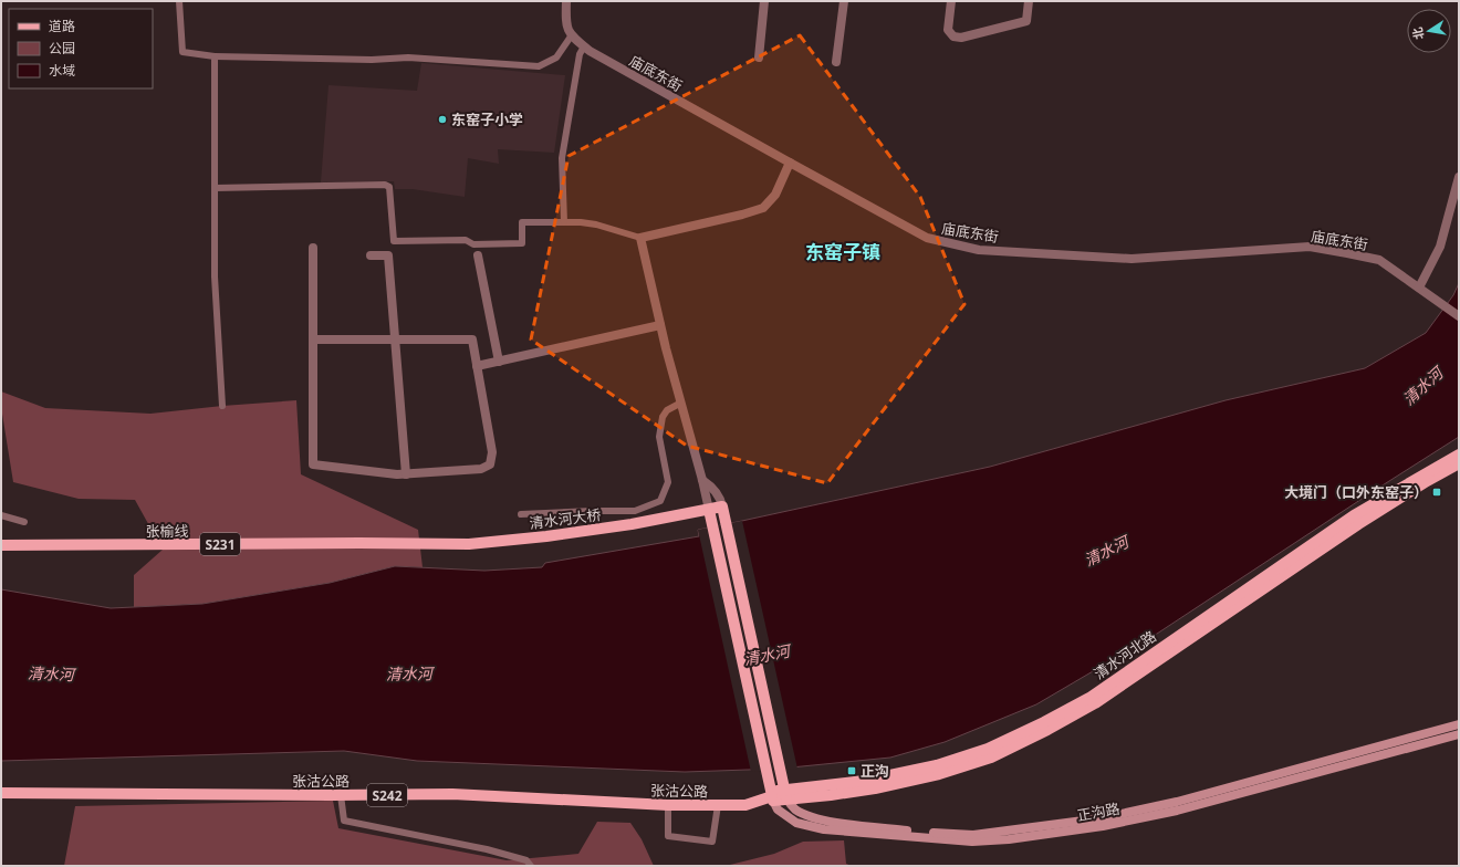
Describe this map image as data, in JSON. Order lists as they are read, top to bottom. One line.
{"streets":{"main road":["清水河大桥","张榆线","S231","清水河北路","张沽公路","S242","正沟路"],"street":["庙底东街"]},"crossings":[["清水河大桥","张榆线"],["清水河大桥","S231"],["清水河北路","张沽公路"],["清水河北路","正沟路"],["张沽公路","正沟路"]],"districts":["东窑子镇"],"water":["清水河"],"places":{"other":["东窑子小学"],"transit":["大境门（口外东窑子）","正沟"]},"legend":["道路","公园","水域"],"north":"left"}
